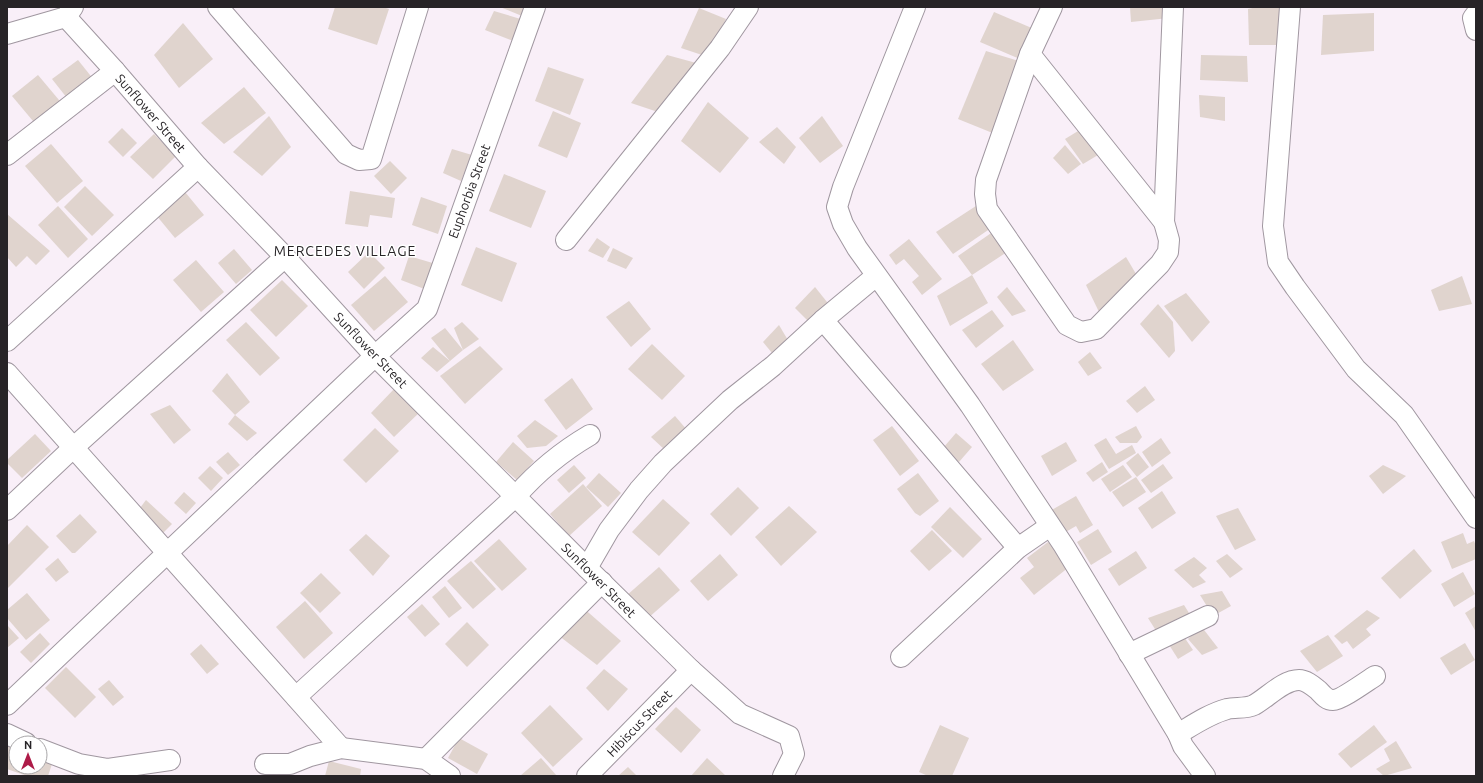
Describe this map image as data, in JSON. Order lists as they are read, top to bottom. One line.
{"streets":{"street":["Sunflower Street","Euphorbia Street","Hibiscus Street"]},"crossings":[["Sunflower Street","Euphorbia Street"],["Sunflower Street","Hibiscus Street"]],"districts":["MERCEDES VILLAGE"],"north":"top"}
